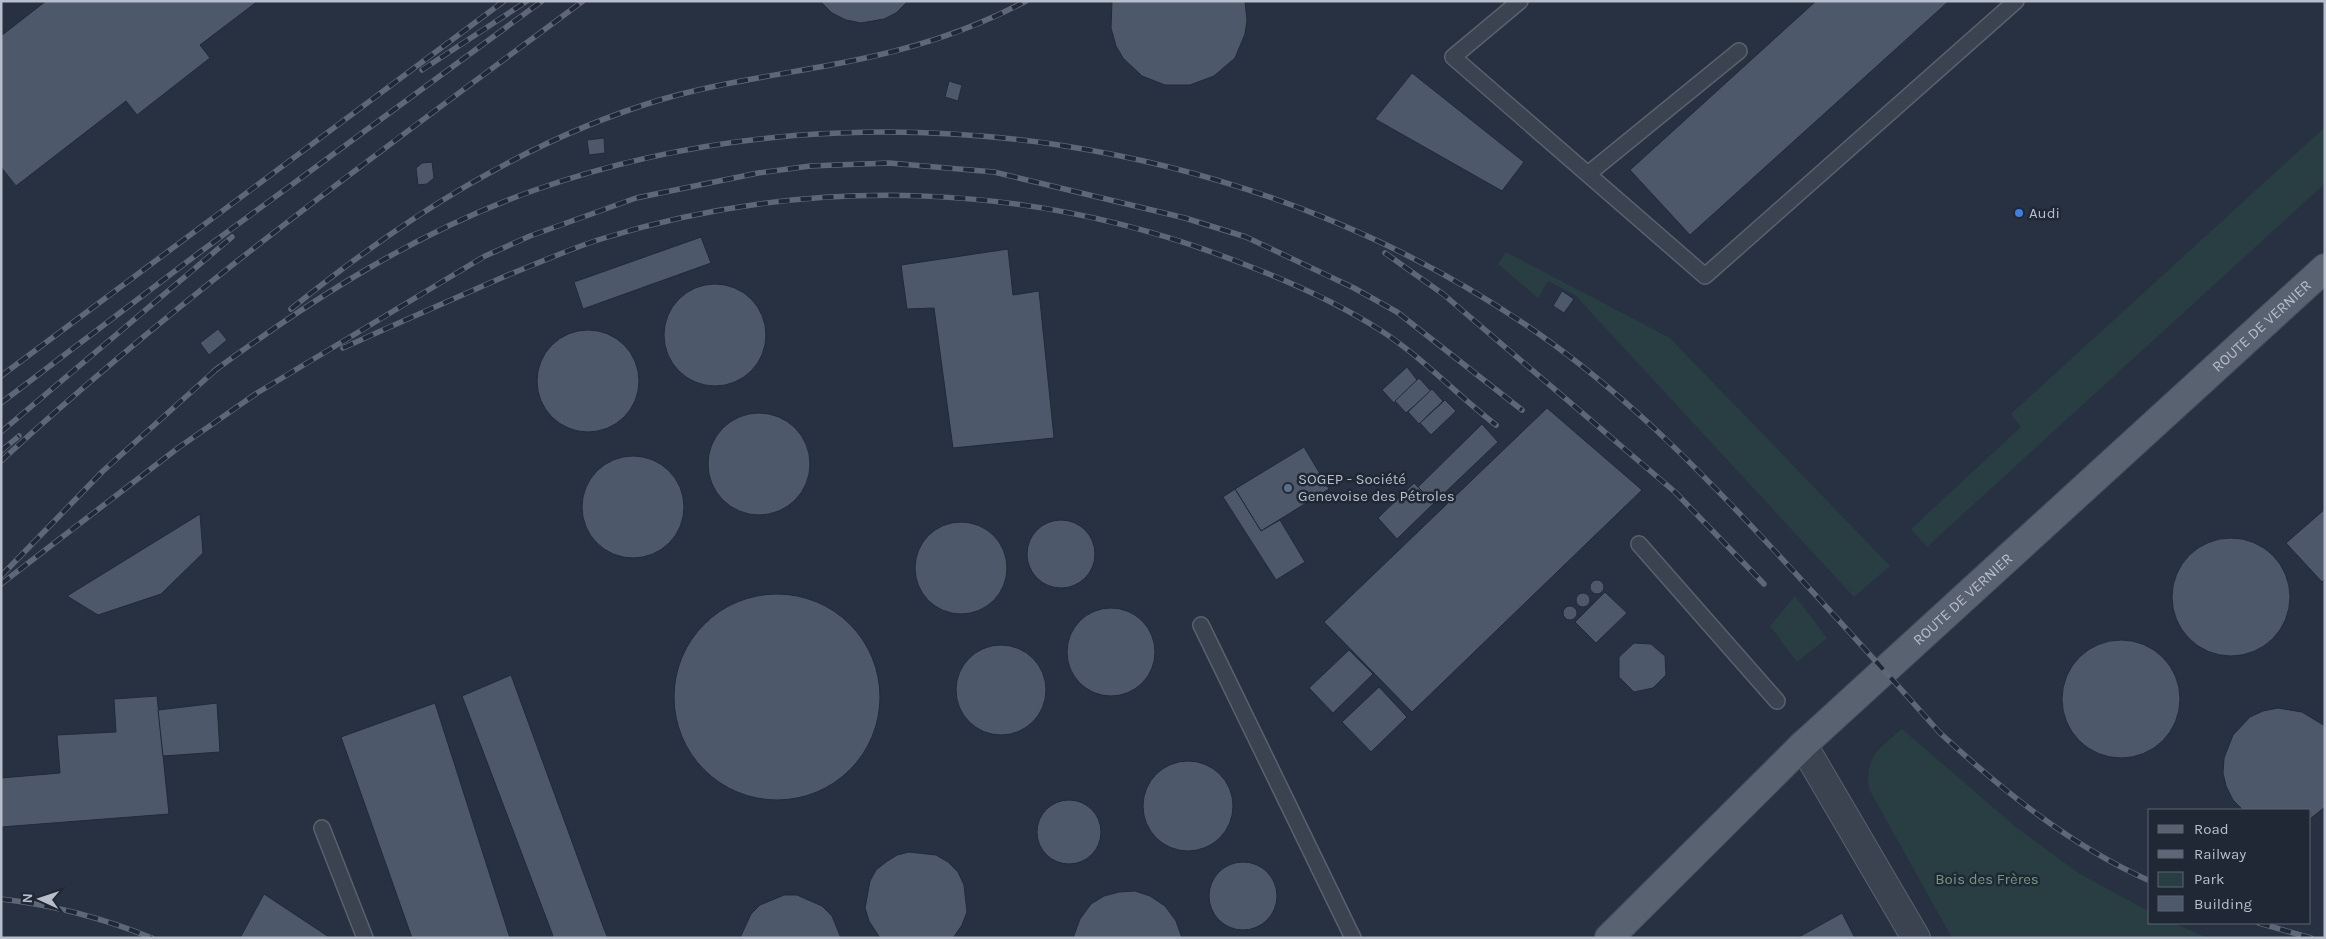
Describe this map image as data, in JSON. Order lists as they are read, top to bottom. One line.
{"streets":{"main road":["ROUTE DE VERNIER"]},"parks":["Bois des Frères"],"places":["Audi","SOGEP - Société Genevoise des Pétroles"],"legend":["Road","Railway","Park","Building"],"north":"left"}
